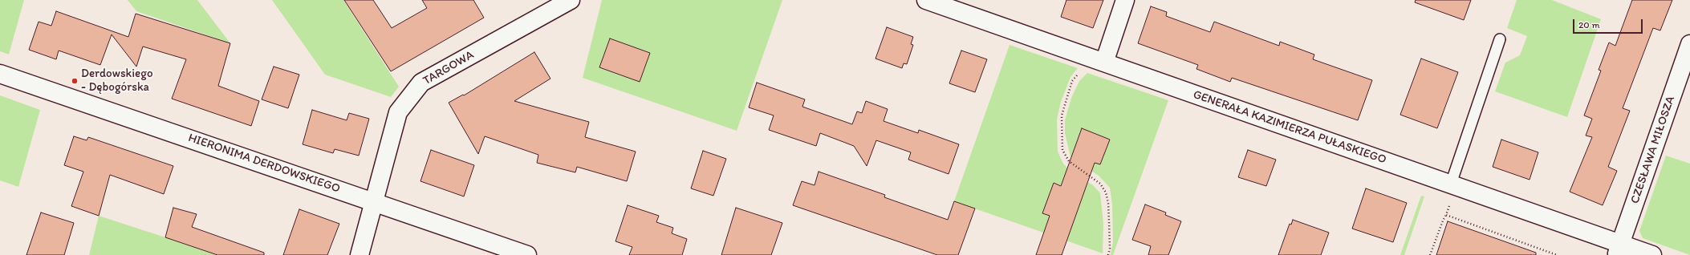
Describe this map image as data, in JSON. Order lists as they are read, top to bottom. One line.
{"streets":{"street":["TARGOWA","GENERAŁA KAZIMIERZA PUŁASKIEGO","CZESŁAWA MIŁOSZA","HIERONIMA DERDOWSKIEGO"]},"crossings":[["TARGOWA","HIERONIMA DERDOWSKIEGO"],["GENERAŁA KAZIMIERZA PUŁASKIEGO","CZESŁAWA MIŁOSZA"]],"places":["Derdowskiego - Dębogórska"],"scale_bar":"20 m"}
